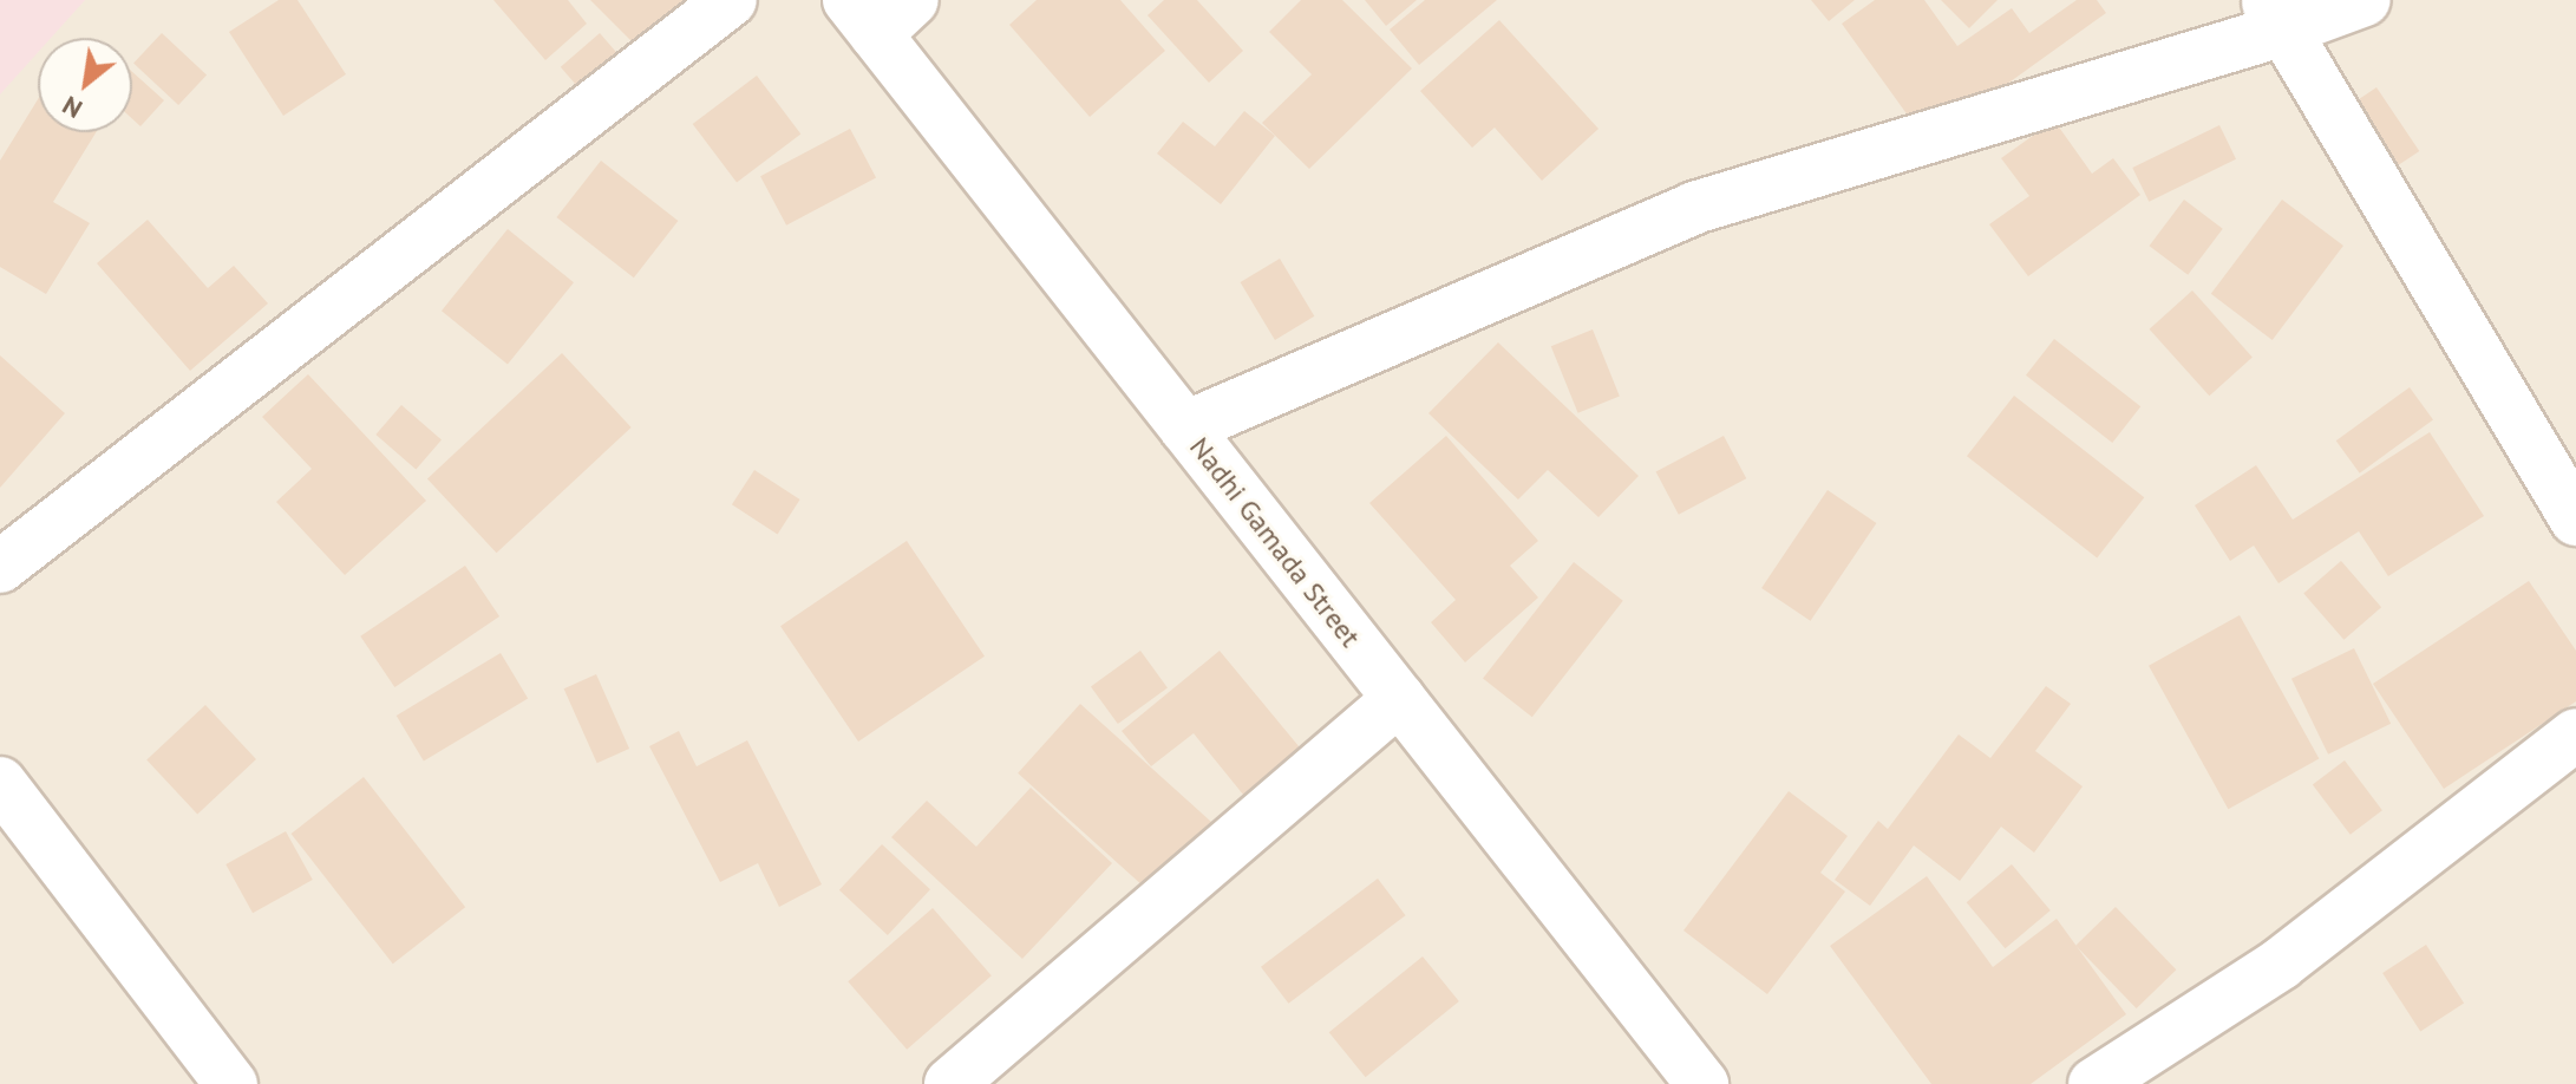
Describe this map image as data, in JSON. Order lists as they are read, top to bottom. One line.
{"streets":{"street":["Nadhi Gamada Street"]},"north":"bottom left"}
